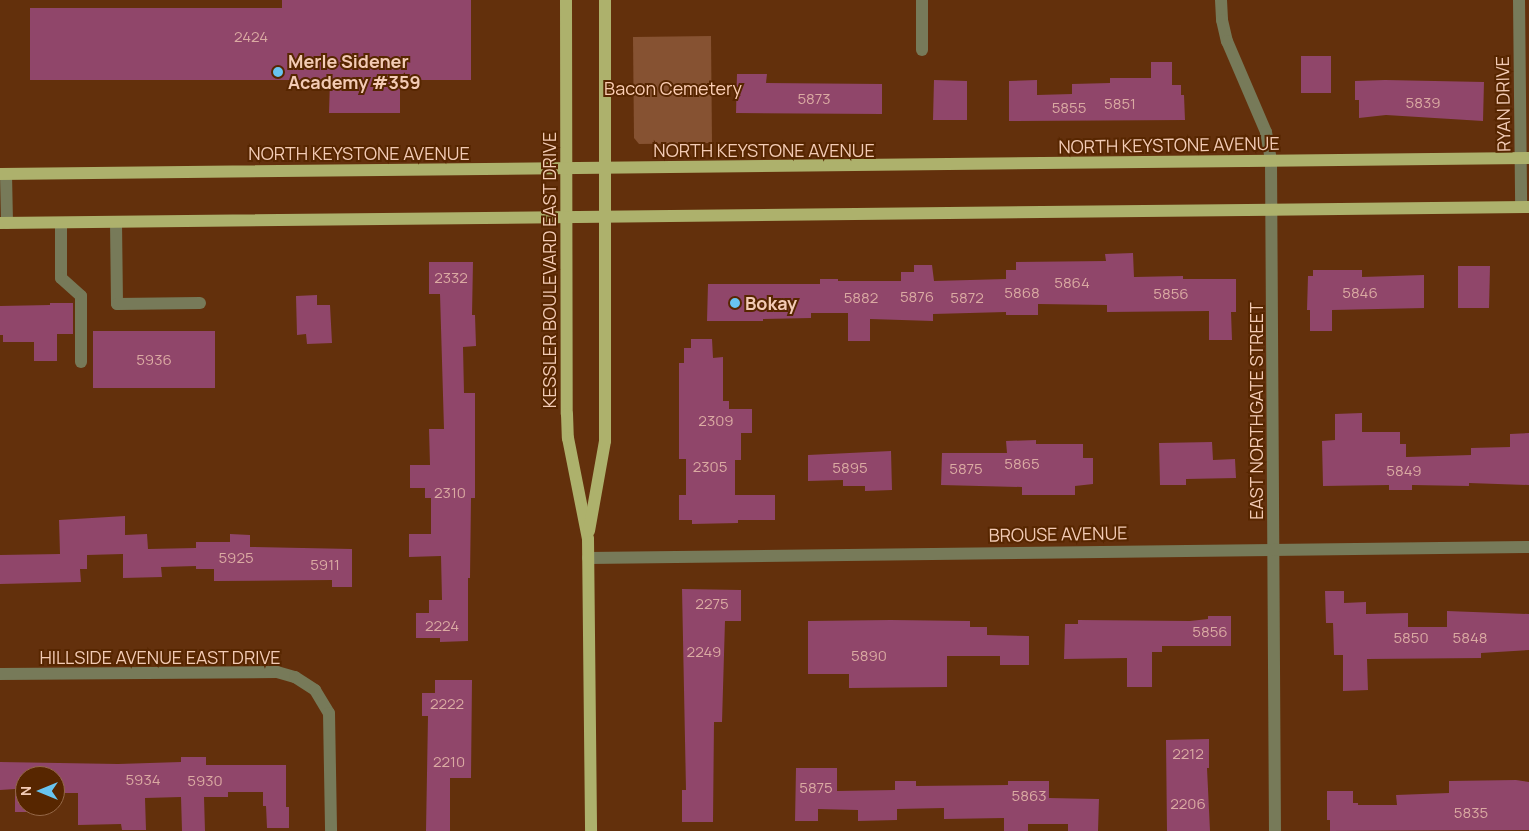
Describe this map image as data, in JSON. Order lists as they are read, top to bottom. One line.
{"streets":{"main road":["NORTH KEYSTONE AVENUE","KESSLER BOULEVARD EAST DRIVE"],"street":["RYAN DRIVE","EAST NORTHGATE STREET","BROUSE AVENUE","HILLSIDE AVENUE EAST DRIVE"]},"crossings":[["RYAN DRIVE","NORTH KEYSTONE AVENUE"],["NORTH KEYSTONE AVENUE","KESSLER BOULEVARD EAST DRIVE"],["NORTH KEYSTONE AVENUE","EAST NORTHGATE STREET"],["KESSLER BOULEVARD EAST DRIVE","BROUSE AVENUE"],["EAST NORTHGATE STREET","BROUSE AVENUE"]],"parks":["Bacon Cemetery"],"places":["Merle Sidener Academy #359","Bokay"],"house_numbers":["2424","5873","5839","5851","5855","2332","5864","5868","5846","5856","5876","5882","5872","5936","2309","5865","2305","5895","5875","5849","2310","5925","5911","2275","2224","5856","5850","5848","2249","5890","2222","2212","2210","5934","5930","5875","5863","2206","5835"],"north":"left"}
